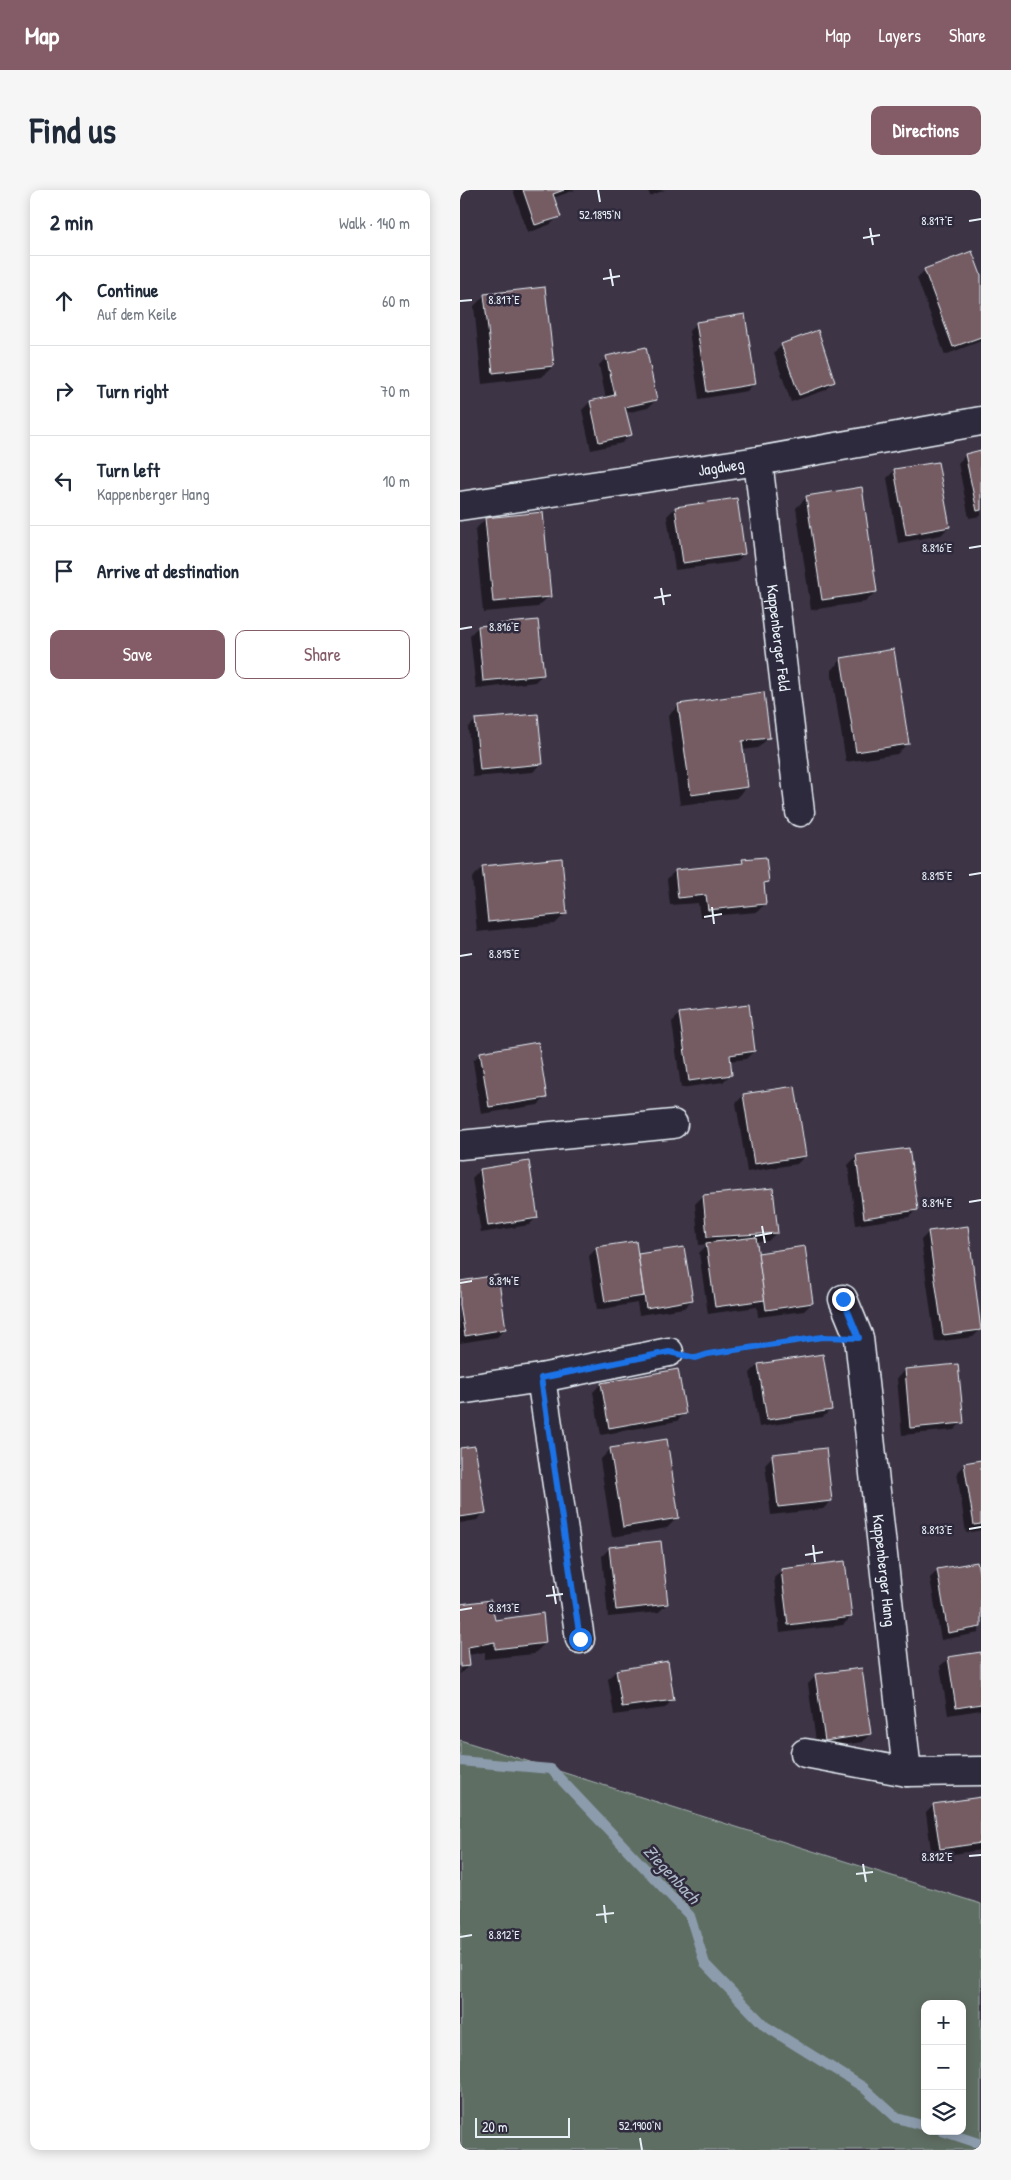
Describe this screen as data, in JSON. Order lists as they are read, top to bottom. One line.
{"streets":{"street":["Jagdweg","Kappenberger Feld","Kappenberger Hang"]},"crossings":[["Jagdweg","Kappenberger Feld"]],"water":["Ziegenbach"],"scale_bar":"20 m","page":{"header":"Map","nav":["Map","Layers","Share"],"buttons":["Directions",["Save","Share"]],"title":"Find us","heading":["2 min","Walk · 140 m"],"list":[["Continue","Auf dem Keile","60 m"],["Turn right","70 m"],["Turn left","Kappenberger Hang","10 m"],"Arrive at destination"],"map_buttons":["+","−"],"scale":"20 m"},"coordinates":["52.1895°N","8.817°E","8.816°E","8.815°E","8.814°E","8.813°E","8.812°E","52.1900°N"]}
